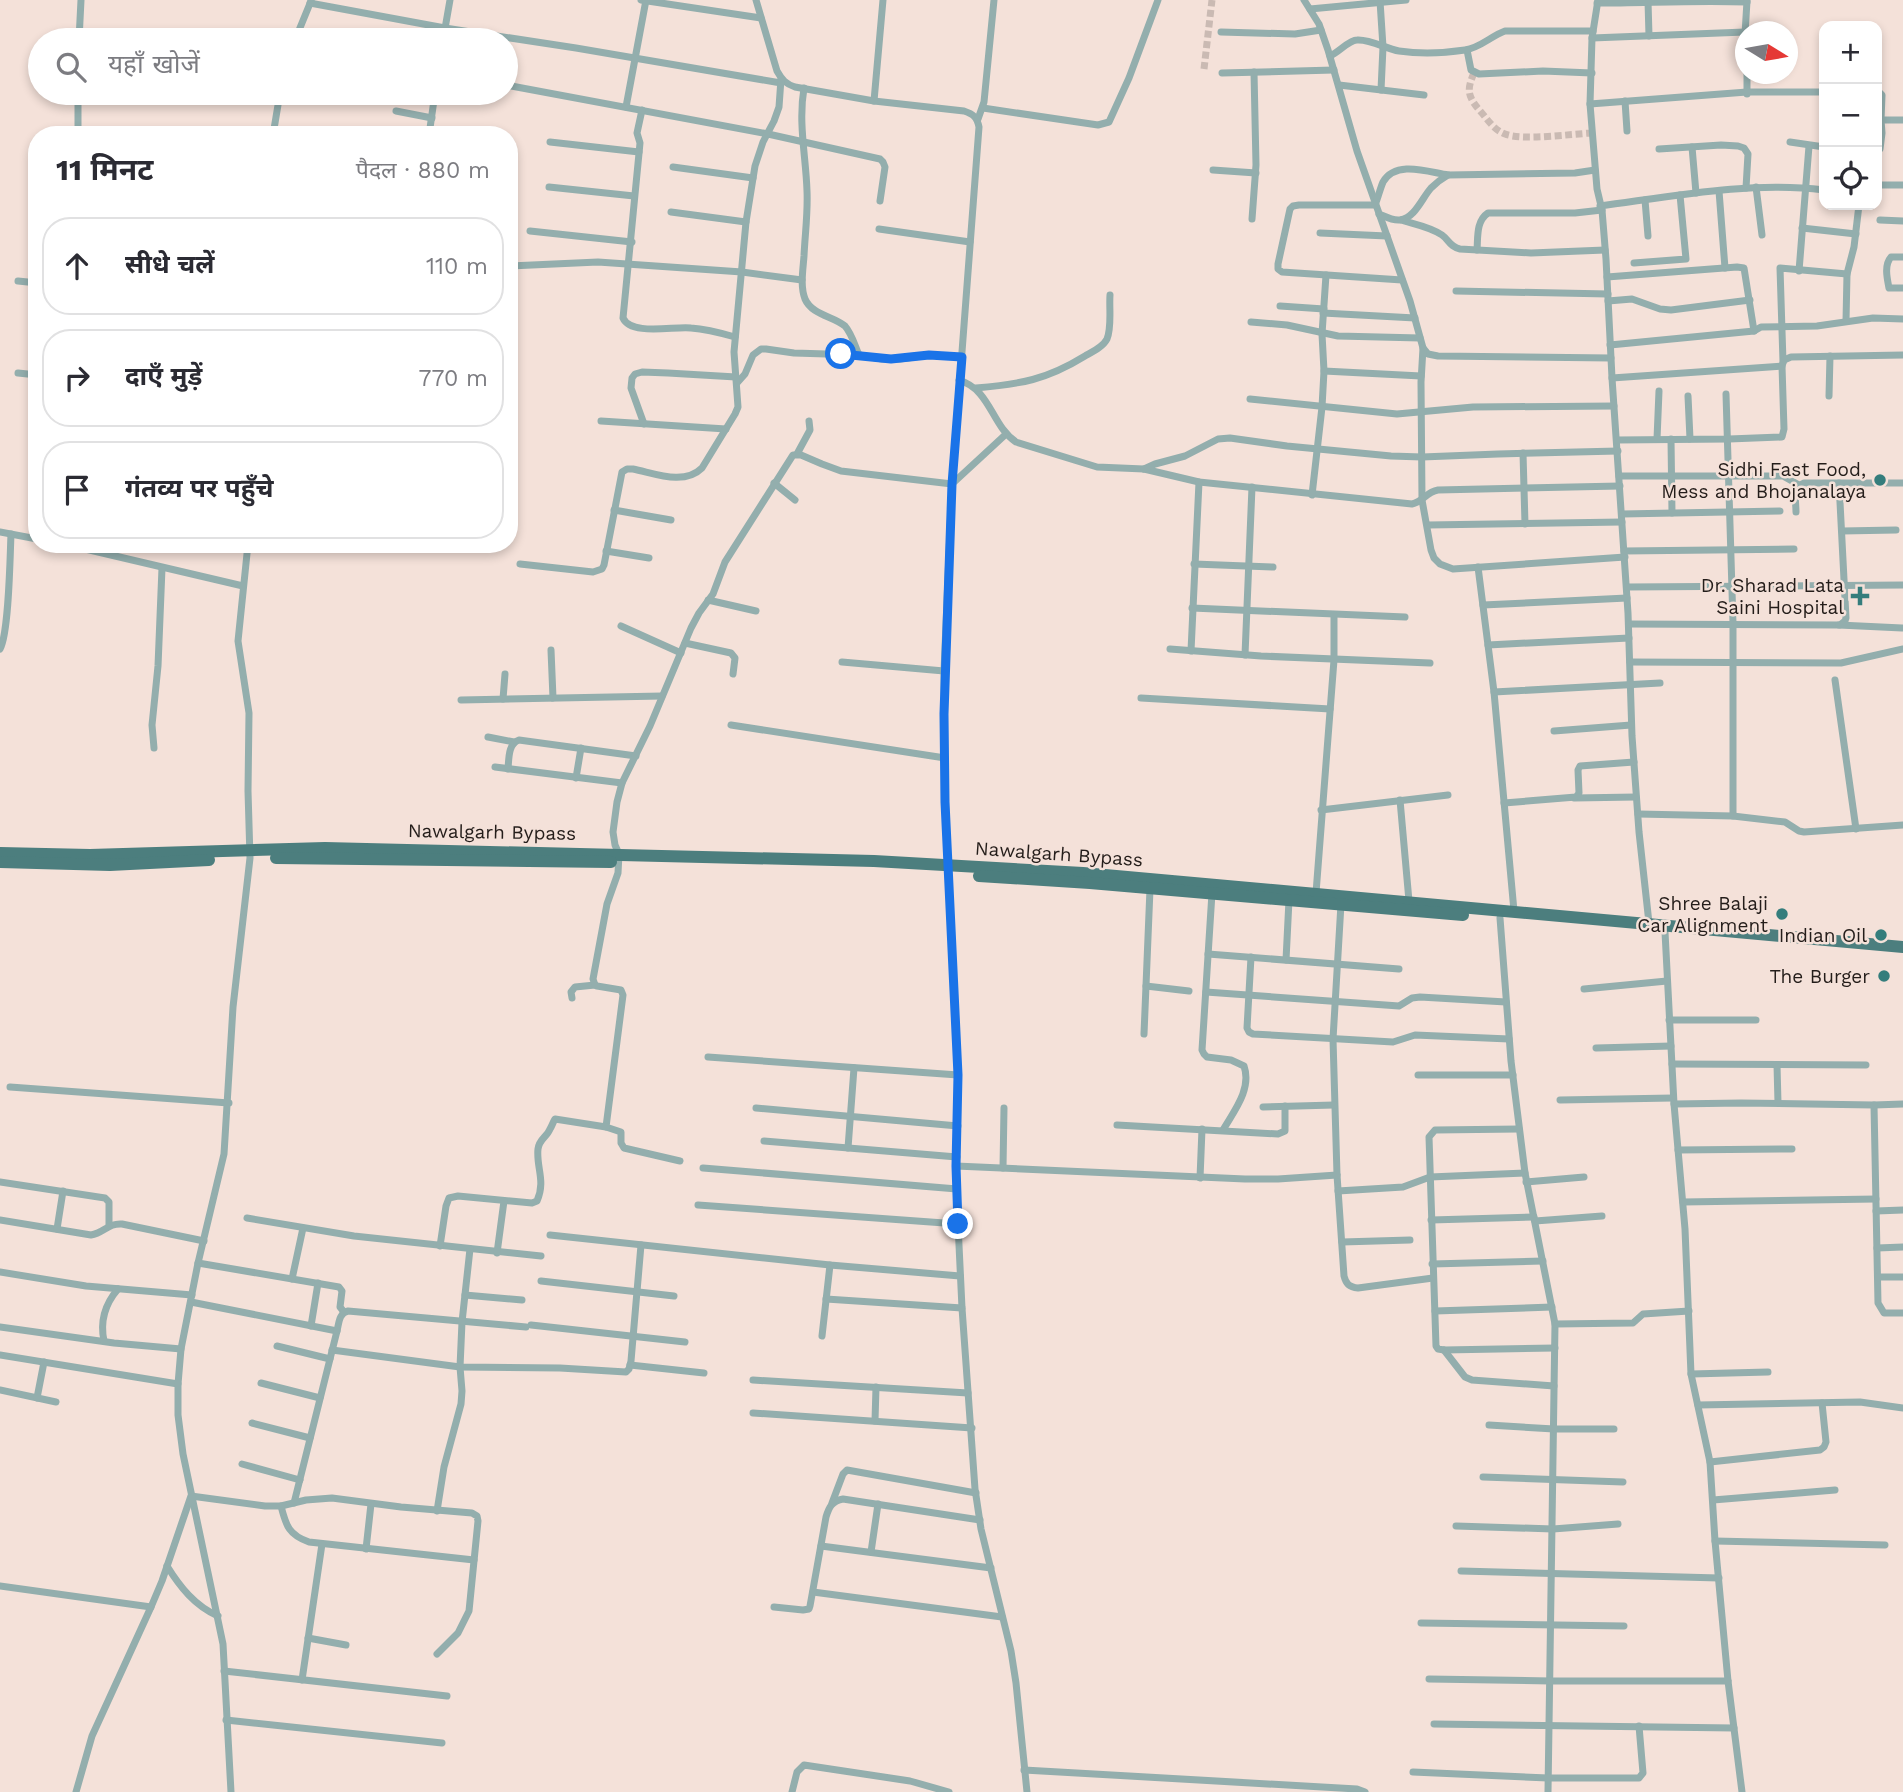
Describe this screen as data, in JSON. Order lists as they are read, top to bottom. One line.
{"streets":{"main road":["Nawalgarh Bypass"]},"places":{"other":["Sidhi Fast Food, Mess and Bhojanalaya","Shree Balaji Car Alignment","Indian Oil","The Burger"],"health":["Dr. Sharad Lata Saini Hospital"]},"north":"right","page":{"map_buttons":["+","−"],"search":"यहाँ खोजें","heading":["11 मिनट","पैदल · 880 m"],"list":[["सीधे चलें","110 m"],["दाएँ मुड़ें","770 m"],"गंतव्य पर पहुँचे"]}}
